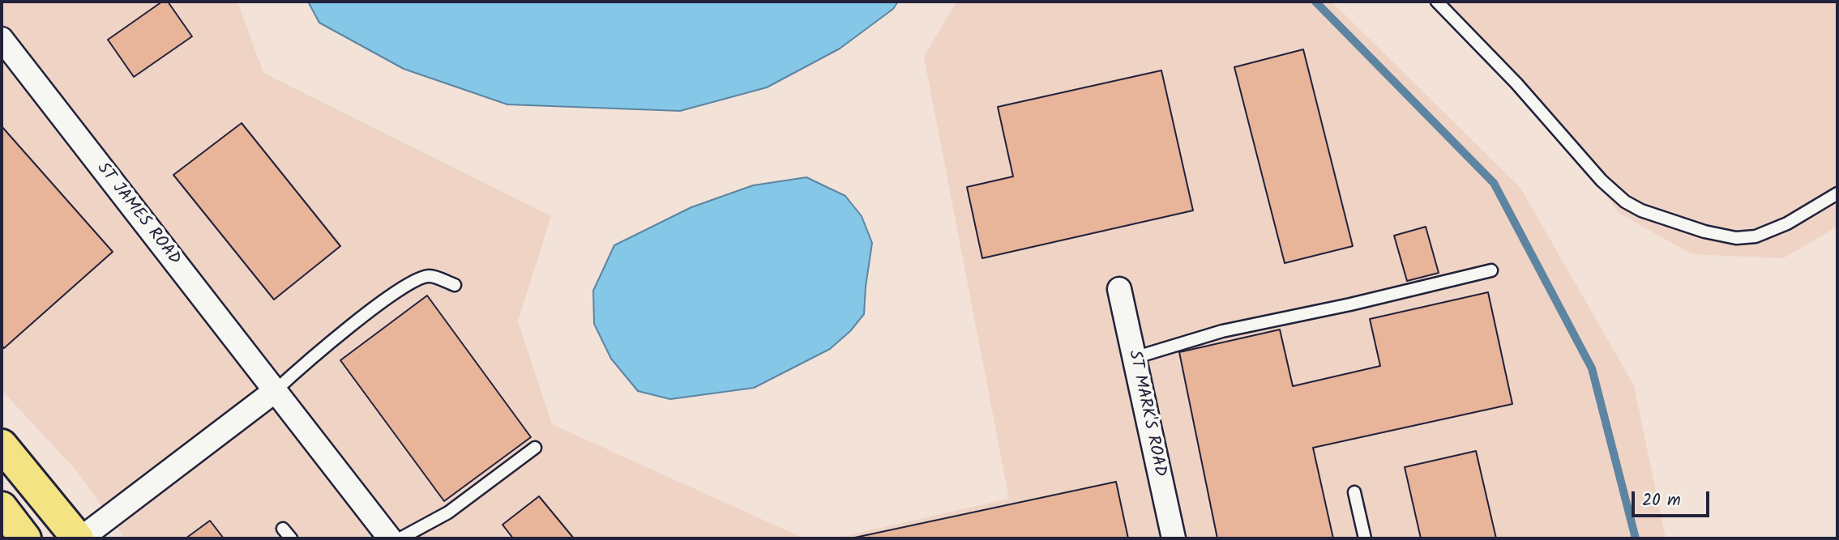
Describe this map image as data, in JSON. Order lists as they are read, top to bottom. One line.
{"streets":{"street":["ST JAMES ROAD","ST MARK'S ROAD"]},"scale_bar":"20 m"}
